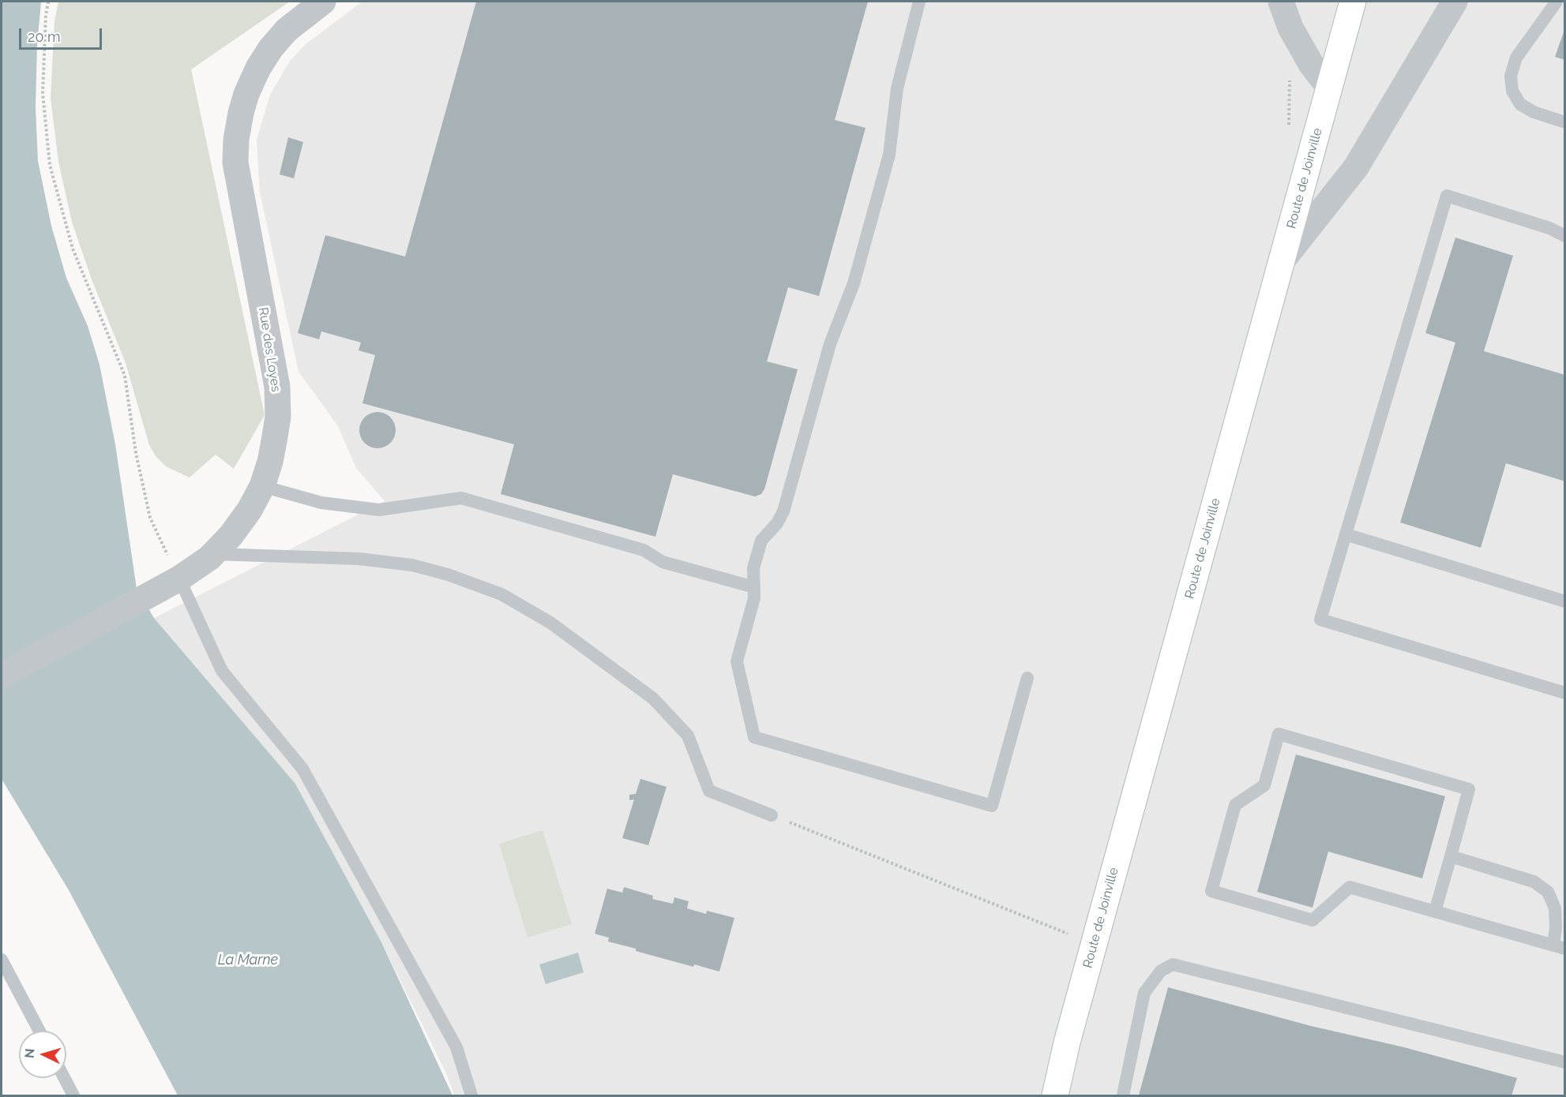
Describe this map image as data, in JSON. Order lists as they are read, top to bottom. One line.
{"streets":{"main road":["Route de Joinville"],"street":["Rue des Loyes"]},"water":["La Marne"],"scale_bar":"20 m","north":"left"}
